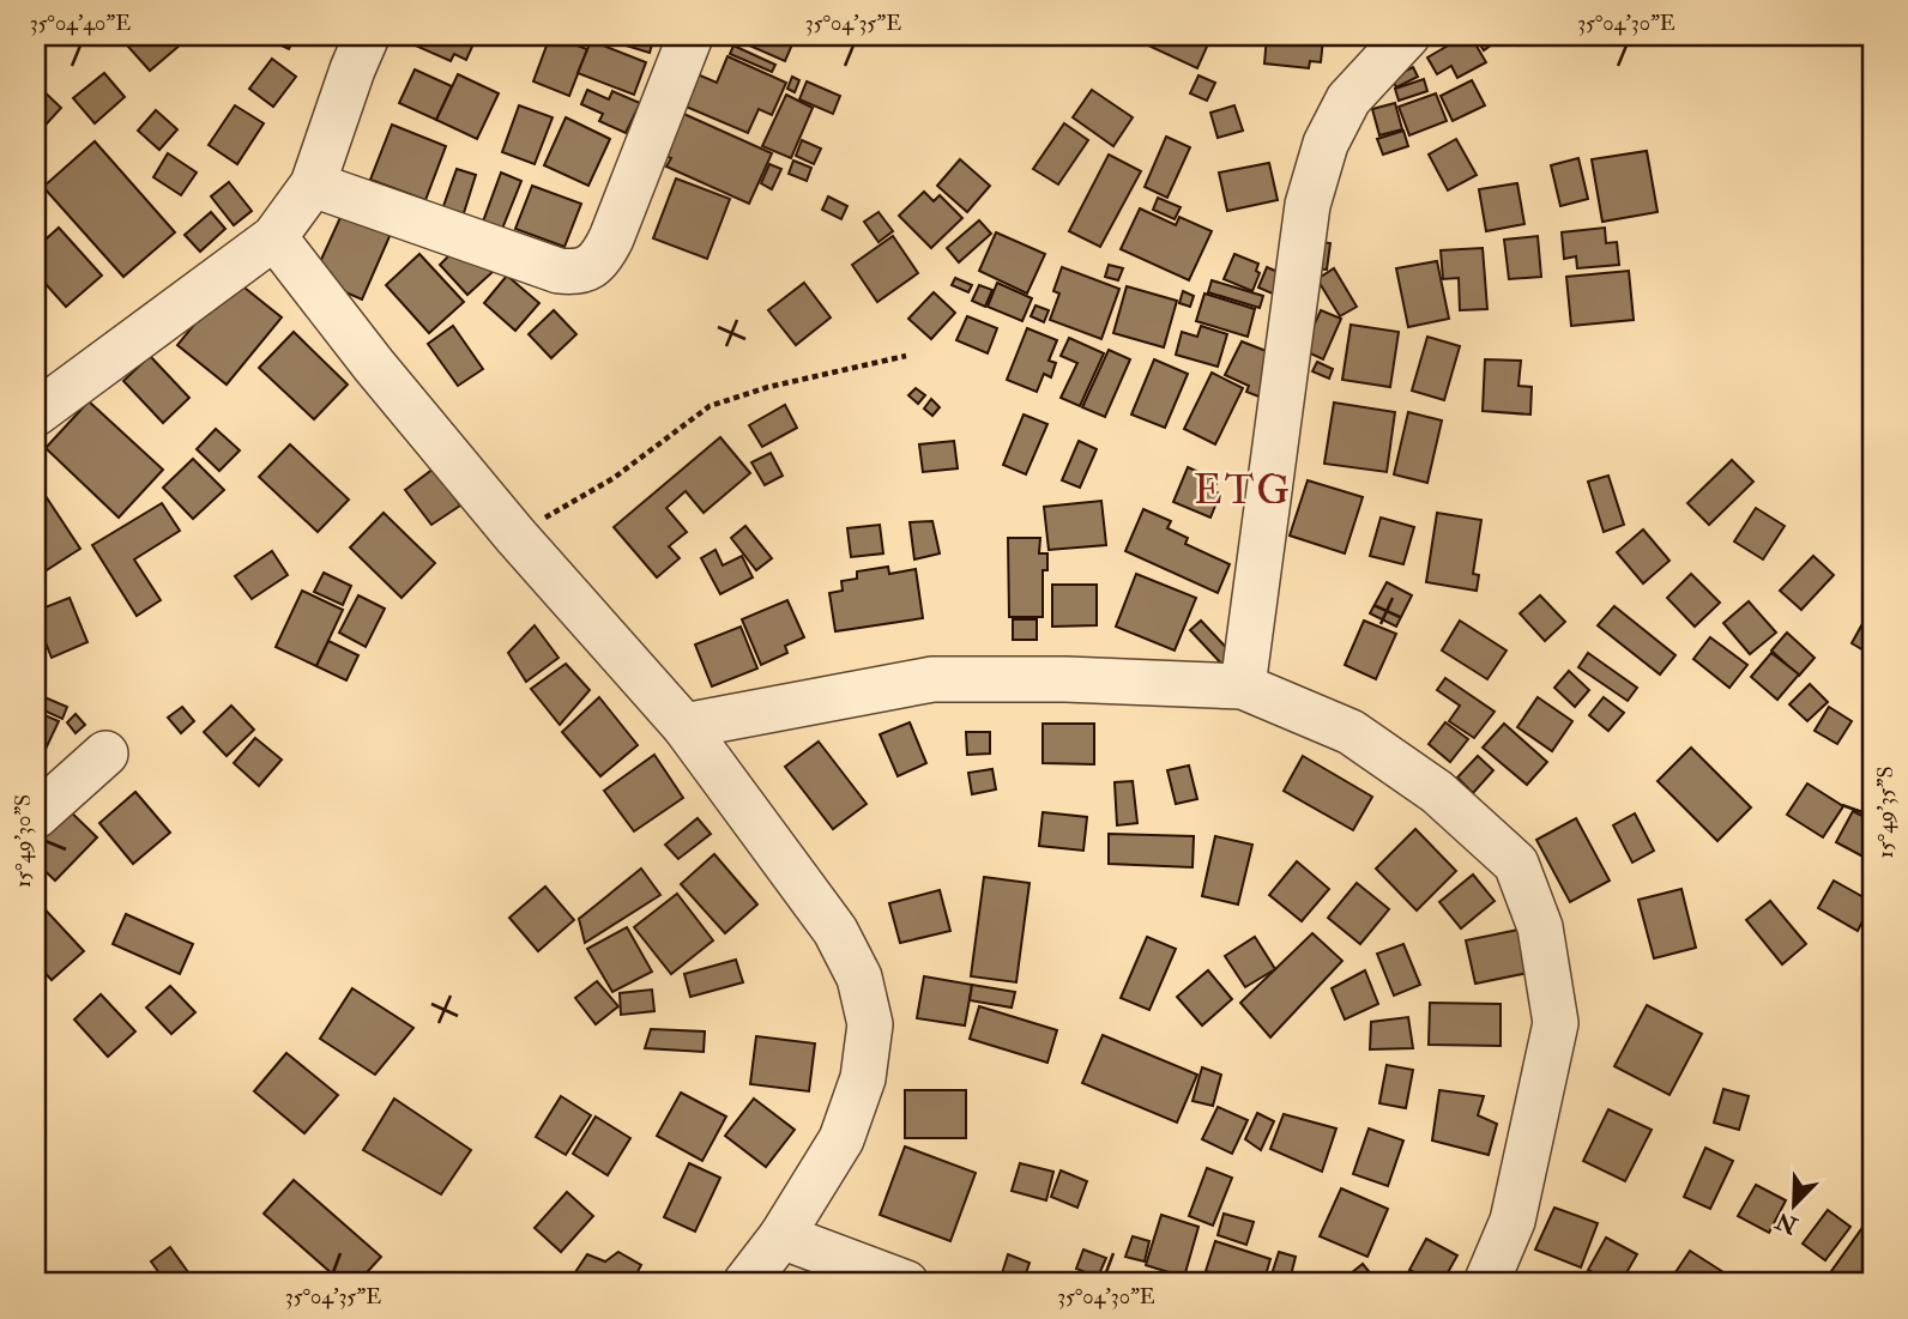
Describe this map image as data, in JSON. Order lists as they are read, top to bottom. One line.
{"districts":["ETG"],"north":"bottom left","coordinates":["35°04'40\"E","35°04'35\"E","35°04'30\"E","15°49'35\"S","15°49'30\"S"]}
